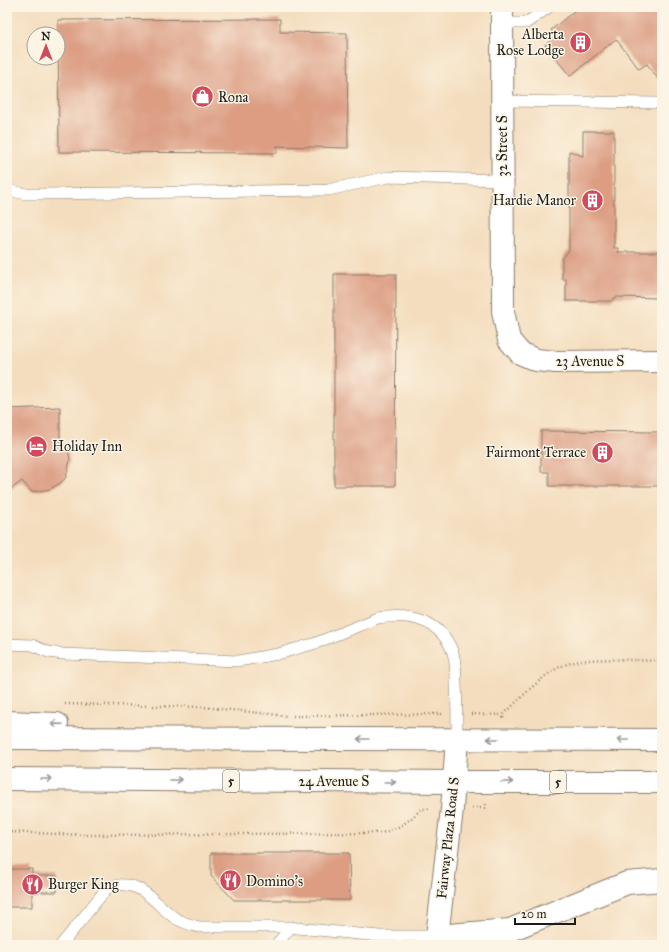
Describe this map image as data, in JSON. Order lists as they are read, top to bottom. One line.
{"streets":{"main road":["32 Street S","23 Avenue S","5","24 Avenue S","Fairway Plaza Road S"]},"crossings":[["32 Street S","23 Avenue S"],["24 Avenue S","Fairway Plaza Road S"]],"places":{"building":["Alberta Rose Lodge","Hardie Manor","Fairmont Terrace"],"shop":["Rona"],"hotel":["Holiday Inn"],"restaurant":["Domino's","Burger King"]},"scale_bar":"20 m","north":"top"}
